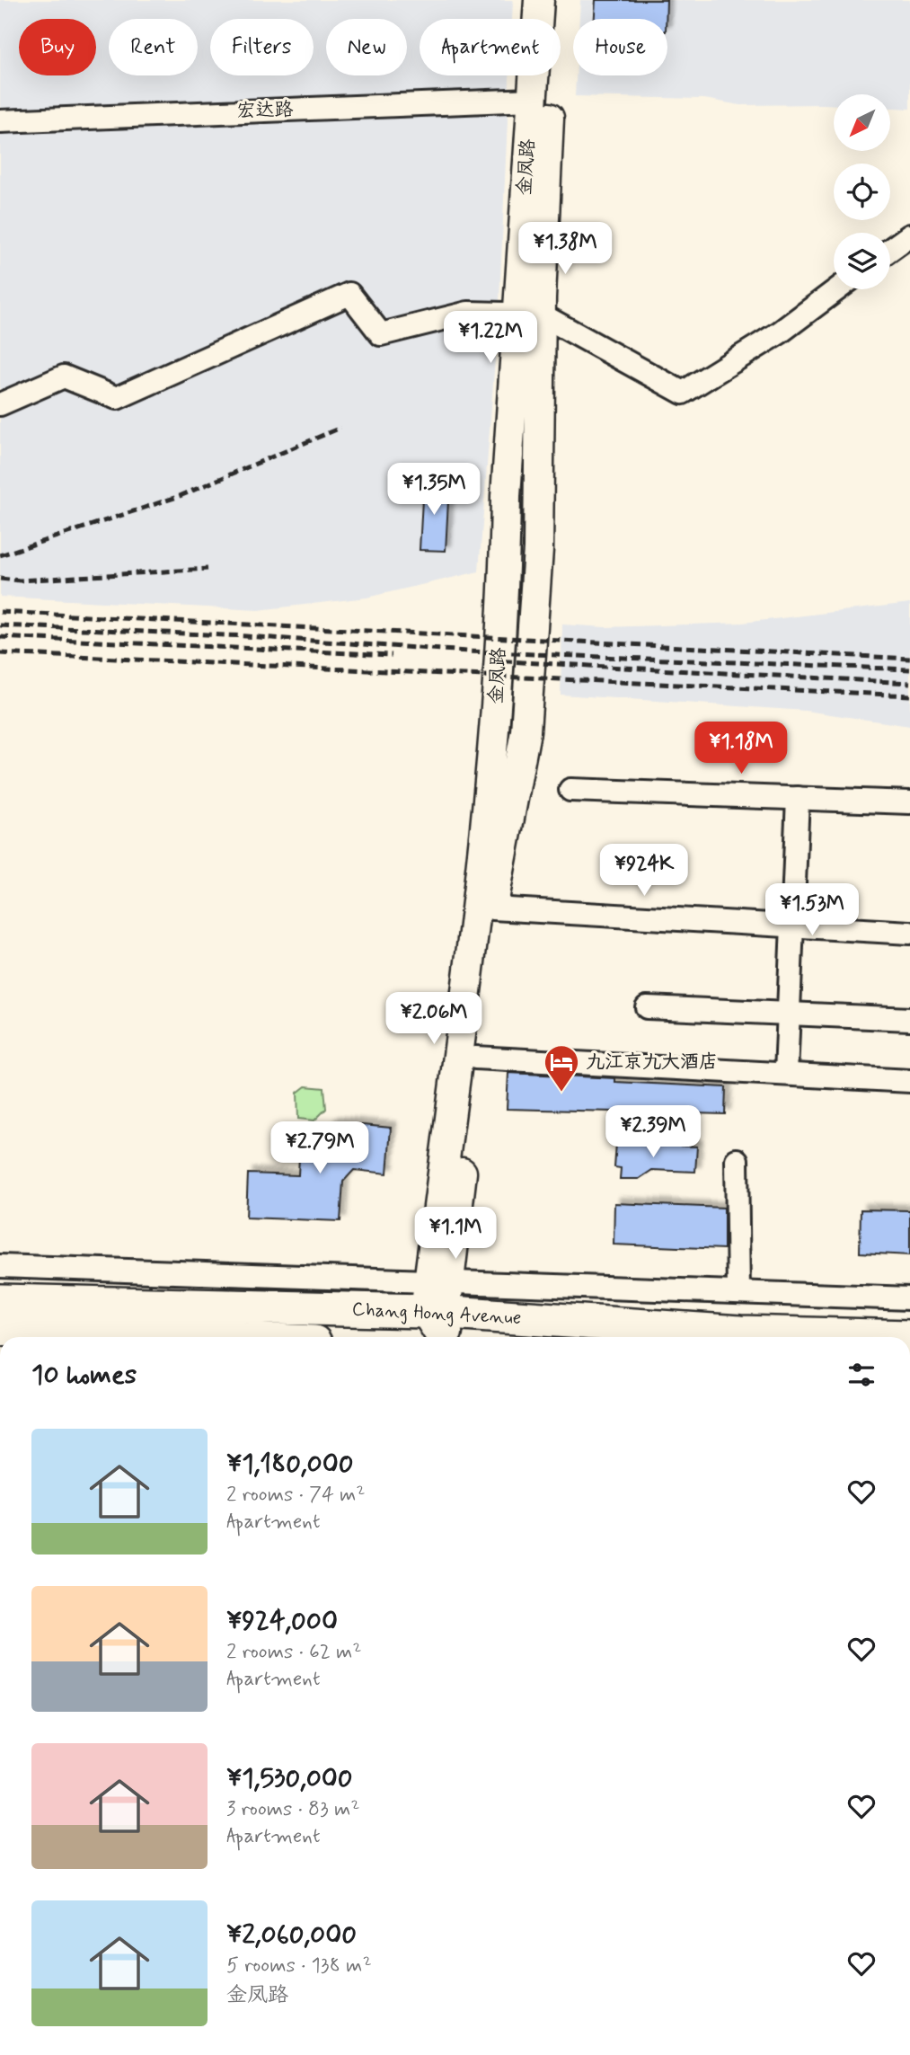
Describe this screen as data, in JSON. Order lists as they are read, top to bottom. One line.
{"streets":{"highway":["Chang Hong Avenue"],"main road":["金凤路"],"street":["宏达路"]},"crossings":[["宏达路","金凤路"],["金凤路","Chang Hong Avenue"]],"places":{"hotel":["九江京九大酒店"]},"north":"bottom left","page":{"chip":["Buy","Rent","Filters","New","Apartment","House"],"price":["¥1.38M","¥1.22M","¥1.35M","¥1.18M","¥924K","¥1.53M","¥2.06M","¥2.39M","¥2.79M","¥1.1M"],"heading":"10 homes","list":[{"name":"¥1,180,000","note":"2 rooms · 74 m² · Apartment"},{"name":"¥924,000","note":"2 rooms · 62 m² · Apartment"},{"name":"¥1,530,000","note":"3 rooms · 83 m² · Apartment"},{"name":"¥2,060,000","note":"5 rooms · 138 m² · 金凤路"}]}}
